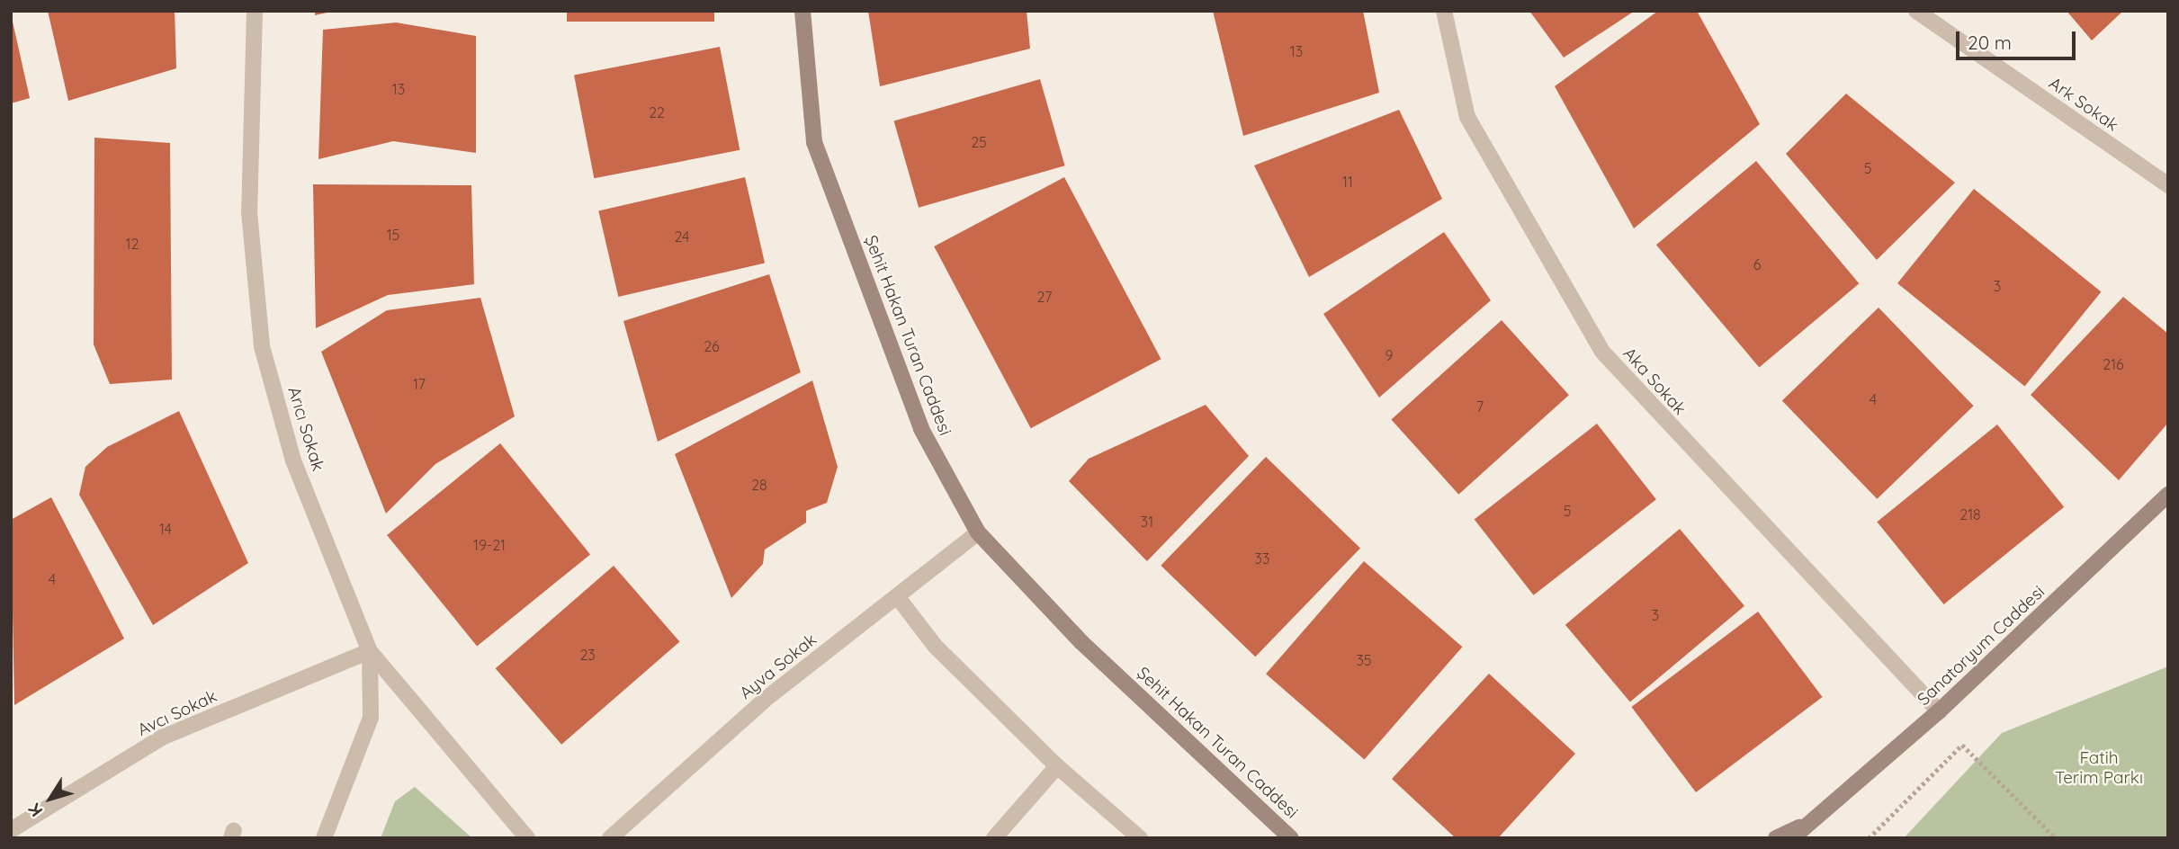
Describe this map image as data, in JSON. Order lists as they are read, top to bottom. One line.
{"streets":{"main road":["Şehit Hakan Turan Caddesi","Sanatoryum Caddesi"],"street":["Ark Sokak","Aka Sokak","Arıcı Sokak","Ayva Sokak","Avcı Sokak"]},"crossings":[["Şehit Hakan Turan Caddesi","Ayva Sokak"],["Aka Sokak","Sanatoryum Caddesi"],["Arıcı Sokak","Avcı Sokak"]],"parks":["Fatih Terim Parkı"],"house_numbers":["13","13","22","25","5","11","15","24","12","6","3","27","26","9","216","17","4","7","28","5","218","31","14","19-21","33","4","3","23","35"],"scale_bar":"20 m","north":"bottom left"}
